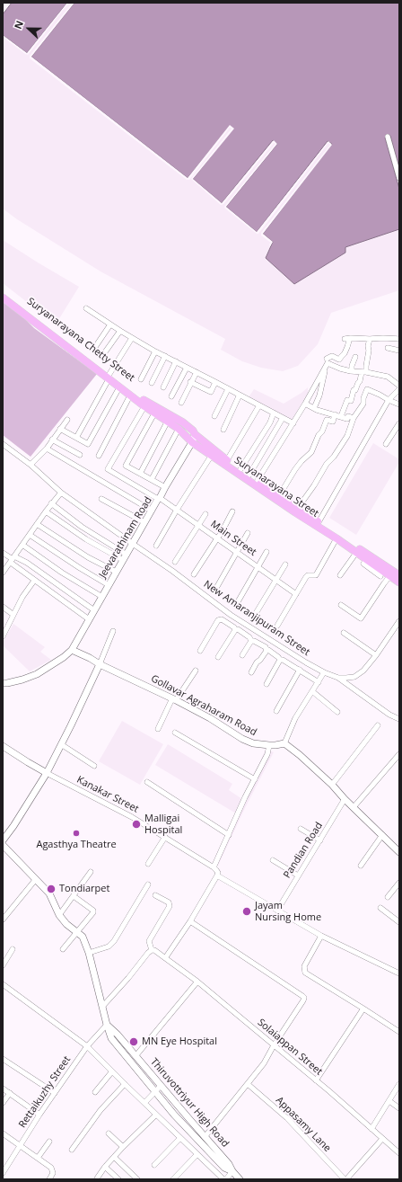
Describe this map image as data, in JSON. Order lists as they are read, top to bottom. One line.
{"streets":{"main road":["Suryanarayana Chetty Street","Suryanarayana Street","Jeevarathinam Road","Gollavar Agraharam Road","Thiruvottriyur High Road"],"street":["Main Street","New Amaranjipuram Street","Kanakar Street","Pandian Road","Solaiappan Street","Rettaikuzhy Street","Appasamy Lane"]},"crossings":[["Suryanarayana Chetty Street","Suryanarayana Street"],["Suryanarayana Chetty Street","Main Street"],["Suryanarayana Street","Jeevarathinam Road"],["Suryanarayana Street","Main Street"],["Jeevarathinam Road","Main Street"],["Jeevarathinam Road","New Amaranjipuram Street"],["Jeevarathinam Road","Gollavar Agraharam Road"],["Rettaikuzhy Street","Thiruvottriyur High Road"]],"places":["Malligai Hospital","Agasthya Theatre","Tondiarpet","Jayam Nursing Home","MN Eye Hospital"],"north":"left"}
